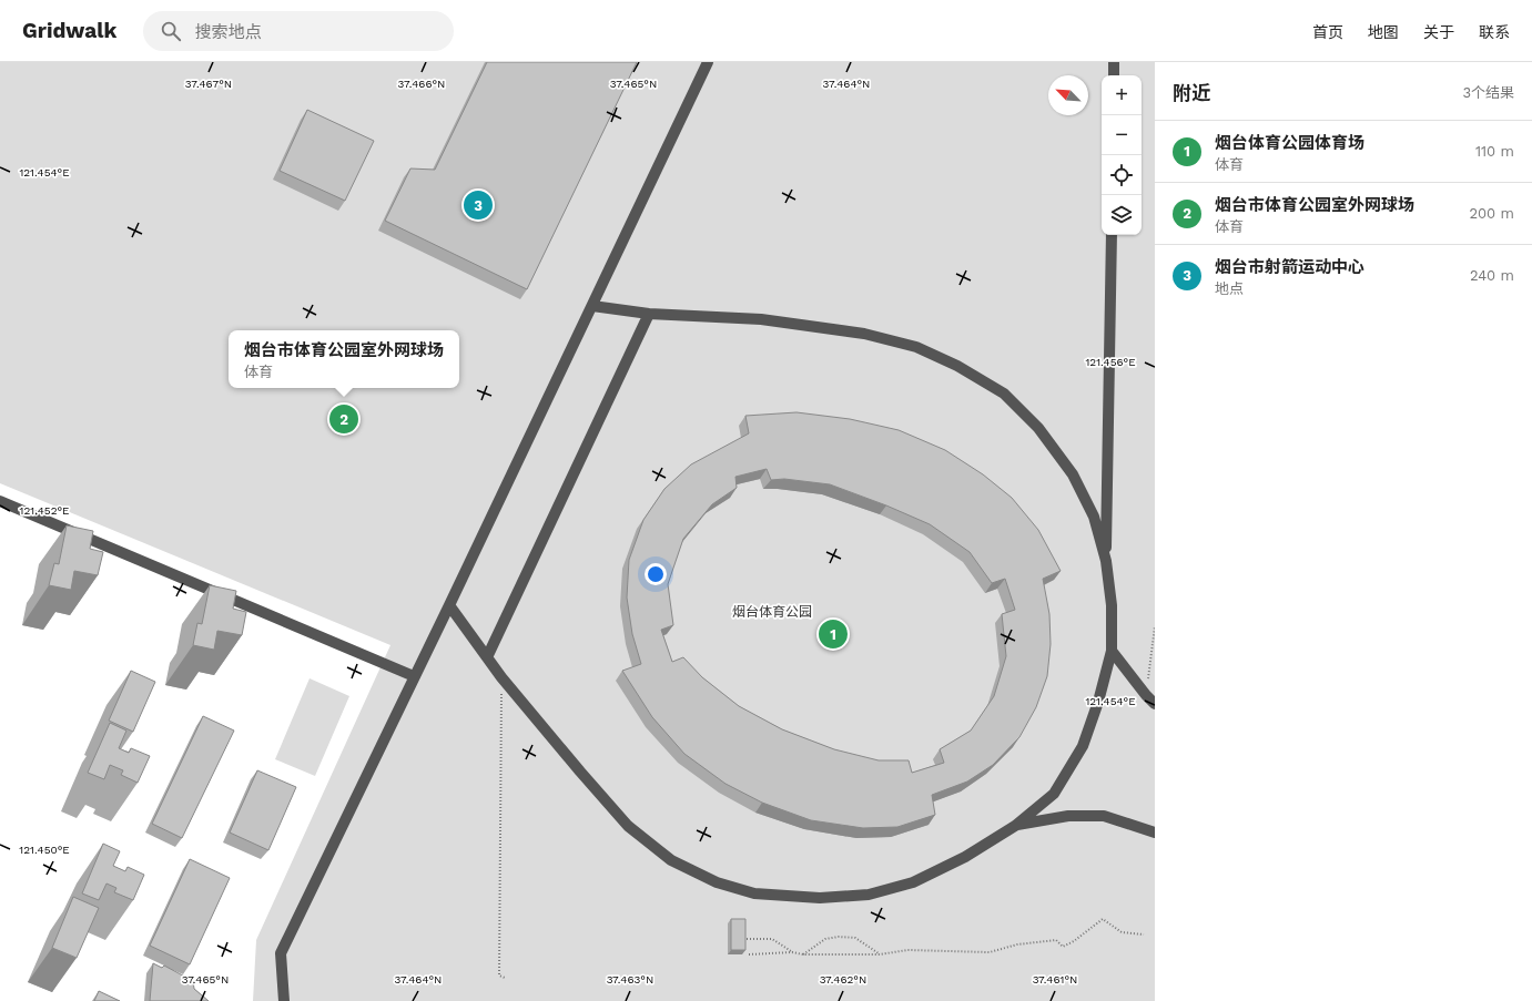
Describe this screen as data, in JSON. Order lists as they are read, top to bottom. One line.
{"parks":["烟台体育公园"],"north":"top left","page":{"header":"Gridwalk","search":"搜索地点","nav":["首页","地图","关于","联系"],"heading":["附近","3个结果"],"map_buttons":["+","−"],"list":[{"mark":"1","name":"烟台体育公园体育场","note":"体育","value":"110 m"},{"mark":"2","name":"烟台市体育公园室外网球场","note":"体育","value":"200 m"},{"mark":"3","name":"烟台市射箭运动中心","note":"地点","value":"240 m"}],"pins":["3","2","1"],"popup":["烟台市体育公园室外网球场","体育"]},"coordinates":["37.467°N","37.466°N","37.465°N","37.464°N","121.454°E","121.456°E","121.452°E","121.450°E","37.463°N","37.462°N","37.461°N"]}
